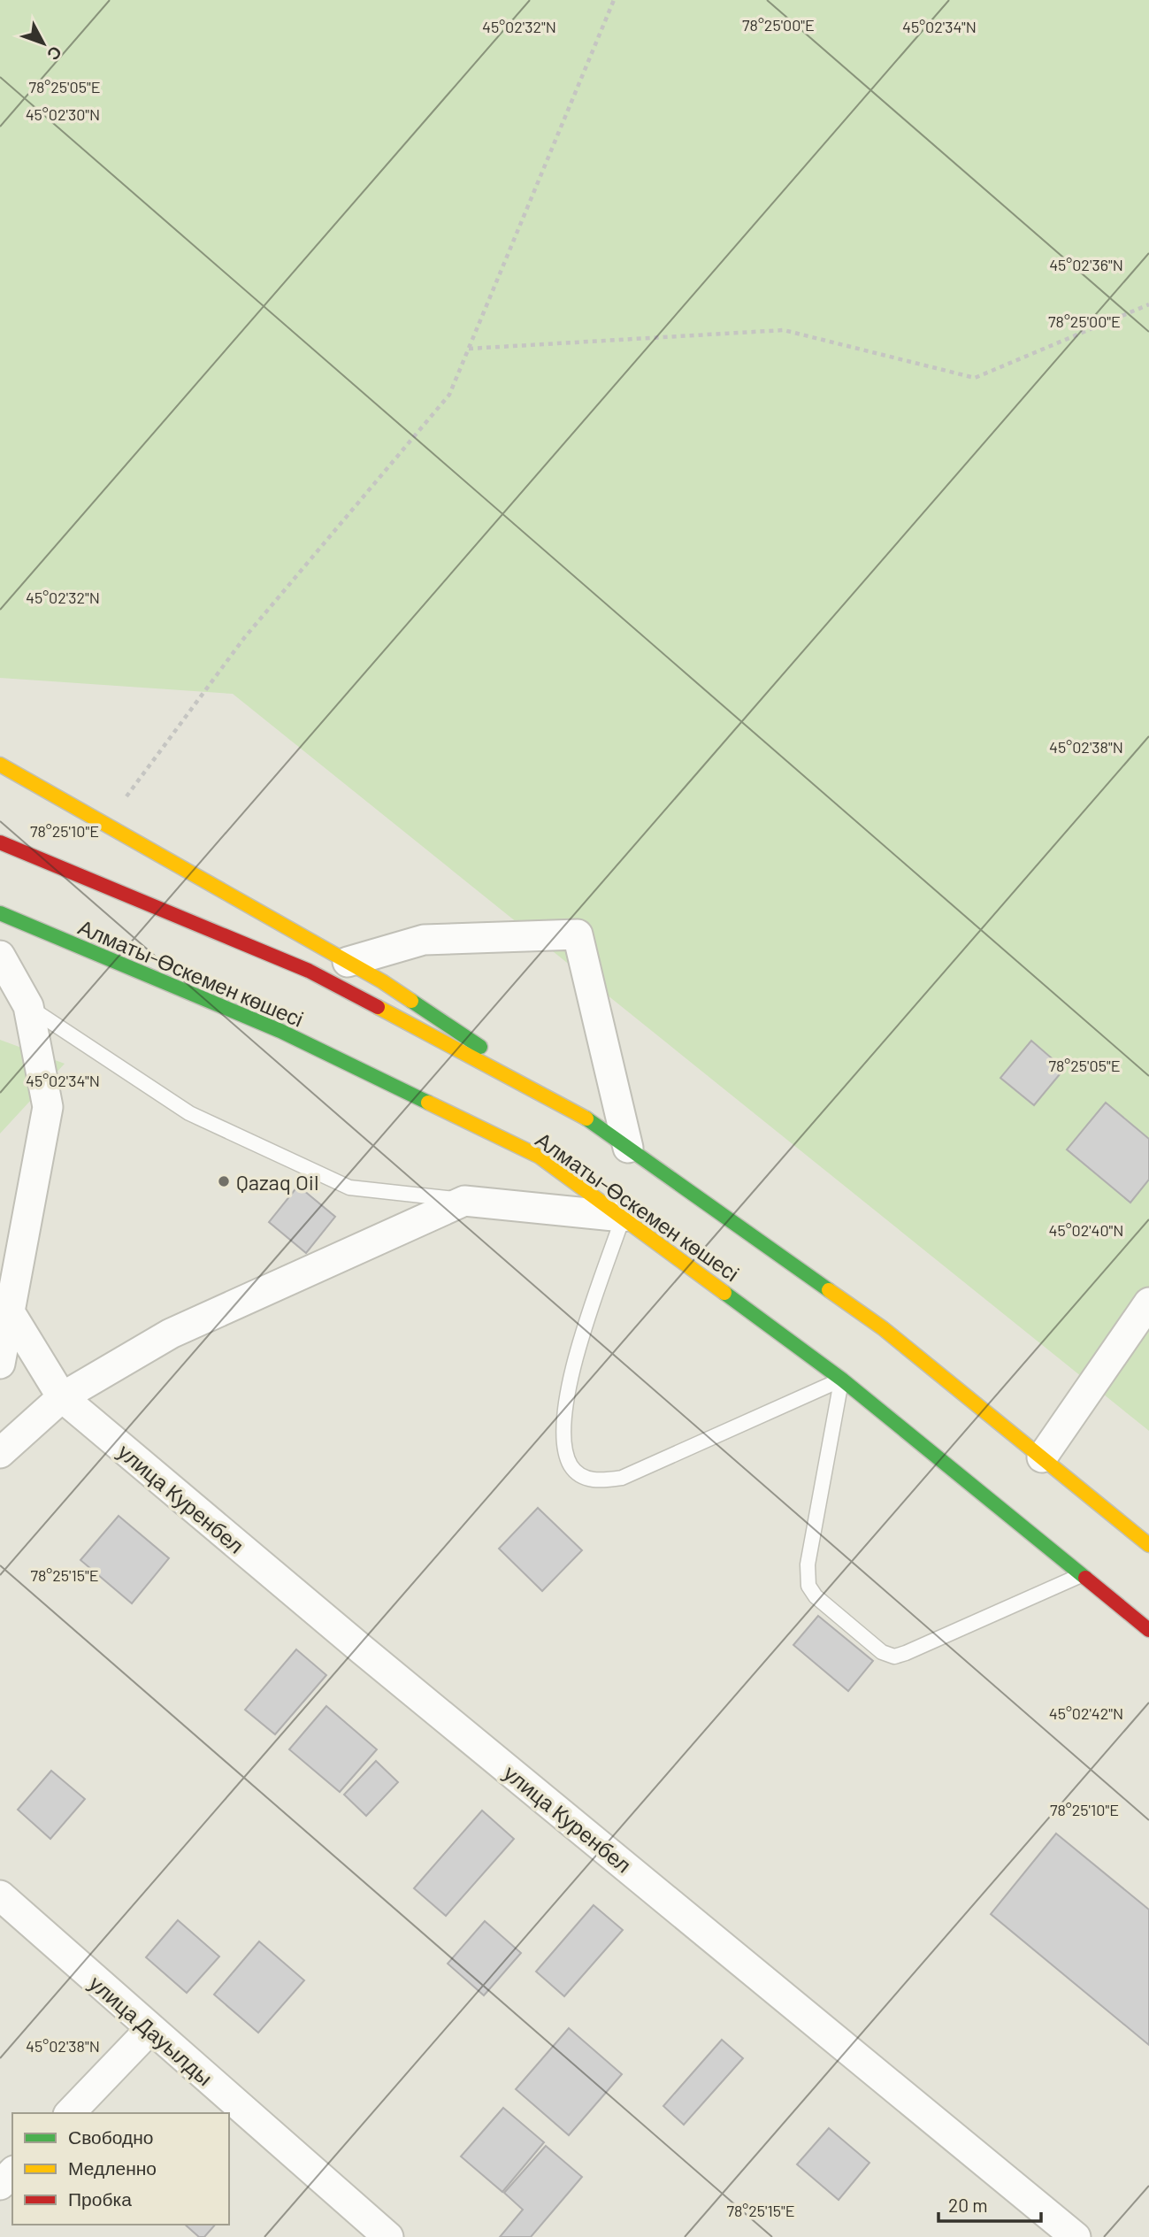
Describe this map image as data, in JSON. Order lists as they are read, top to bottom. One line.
{"streets":{"main road":["Алматы-Өскемен көшесі"],"street":["улица Куренбел","улица Дауылды"]},"places":["Qazaq Oil"],"legend":["Свободно","Медленно","Пробка"],"scale_bar":"20 m","north":"bottom right","coordinates":["78°25'00\"E","45°02'32\"N","45°02'34\"N","78°25'05\"E","45°02'30\"N","45°02'36\"N","45°02'38\"N","78°25'10\"E","45°02'40\"N","78°25'15\"E","45°02'42\"N"]}
